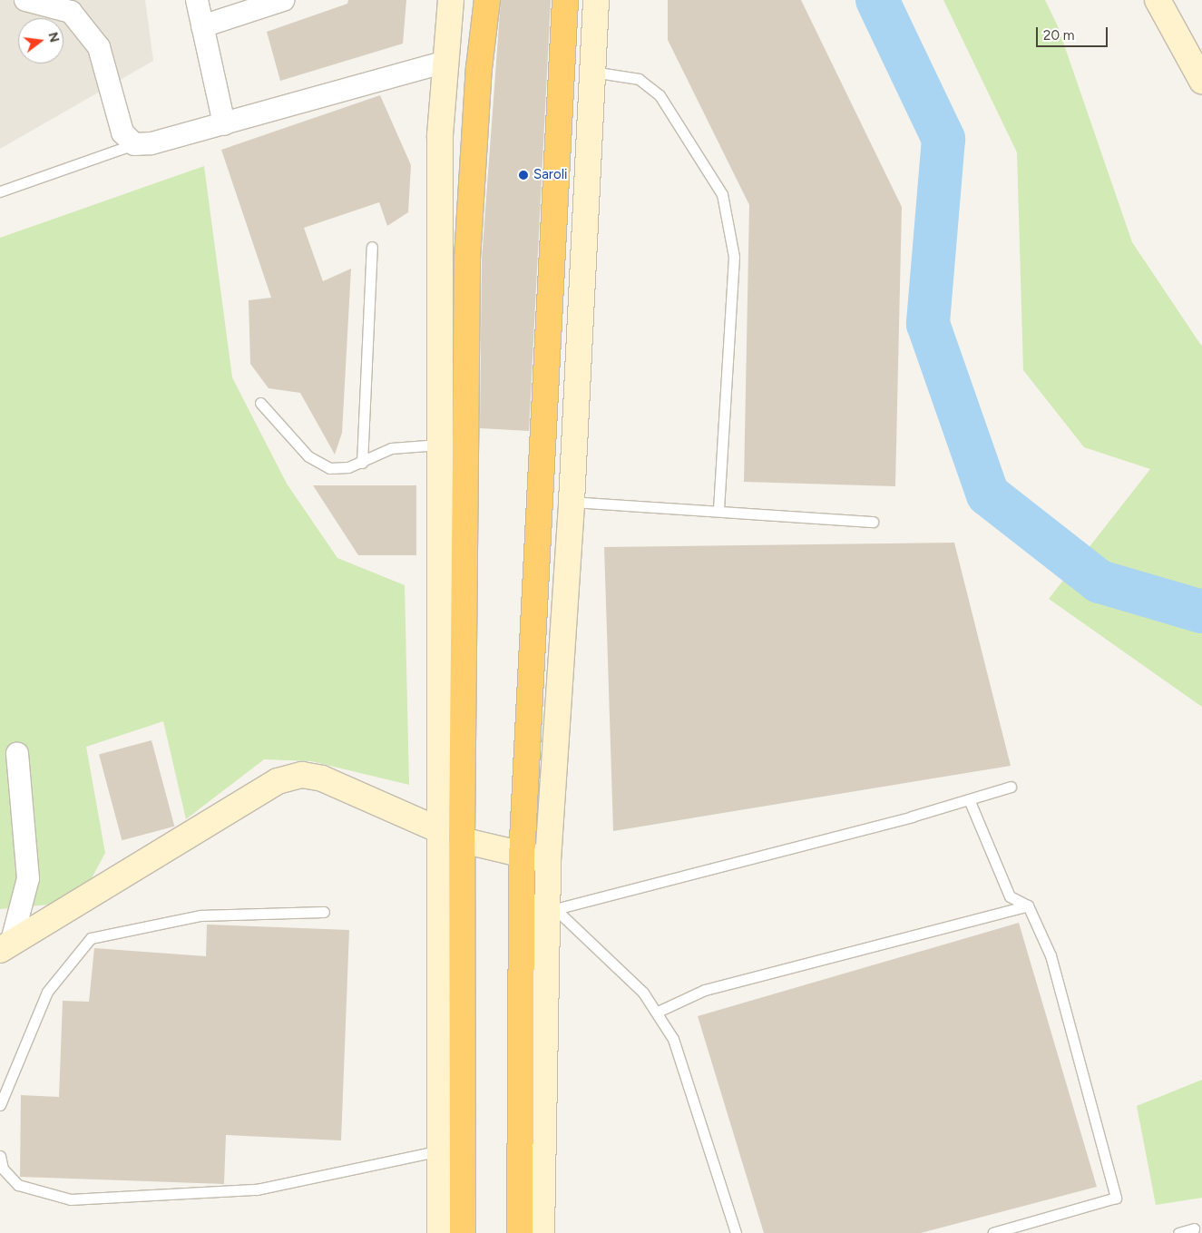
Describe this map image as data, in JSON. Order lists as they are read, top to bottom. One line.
{"places":["Saroli"],"scale_bar":"20 m","north":"right"}
